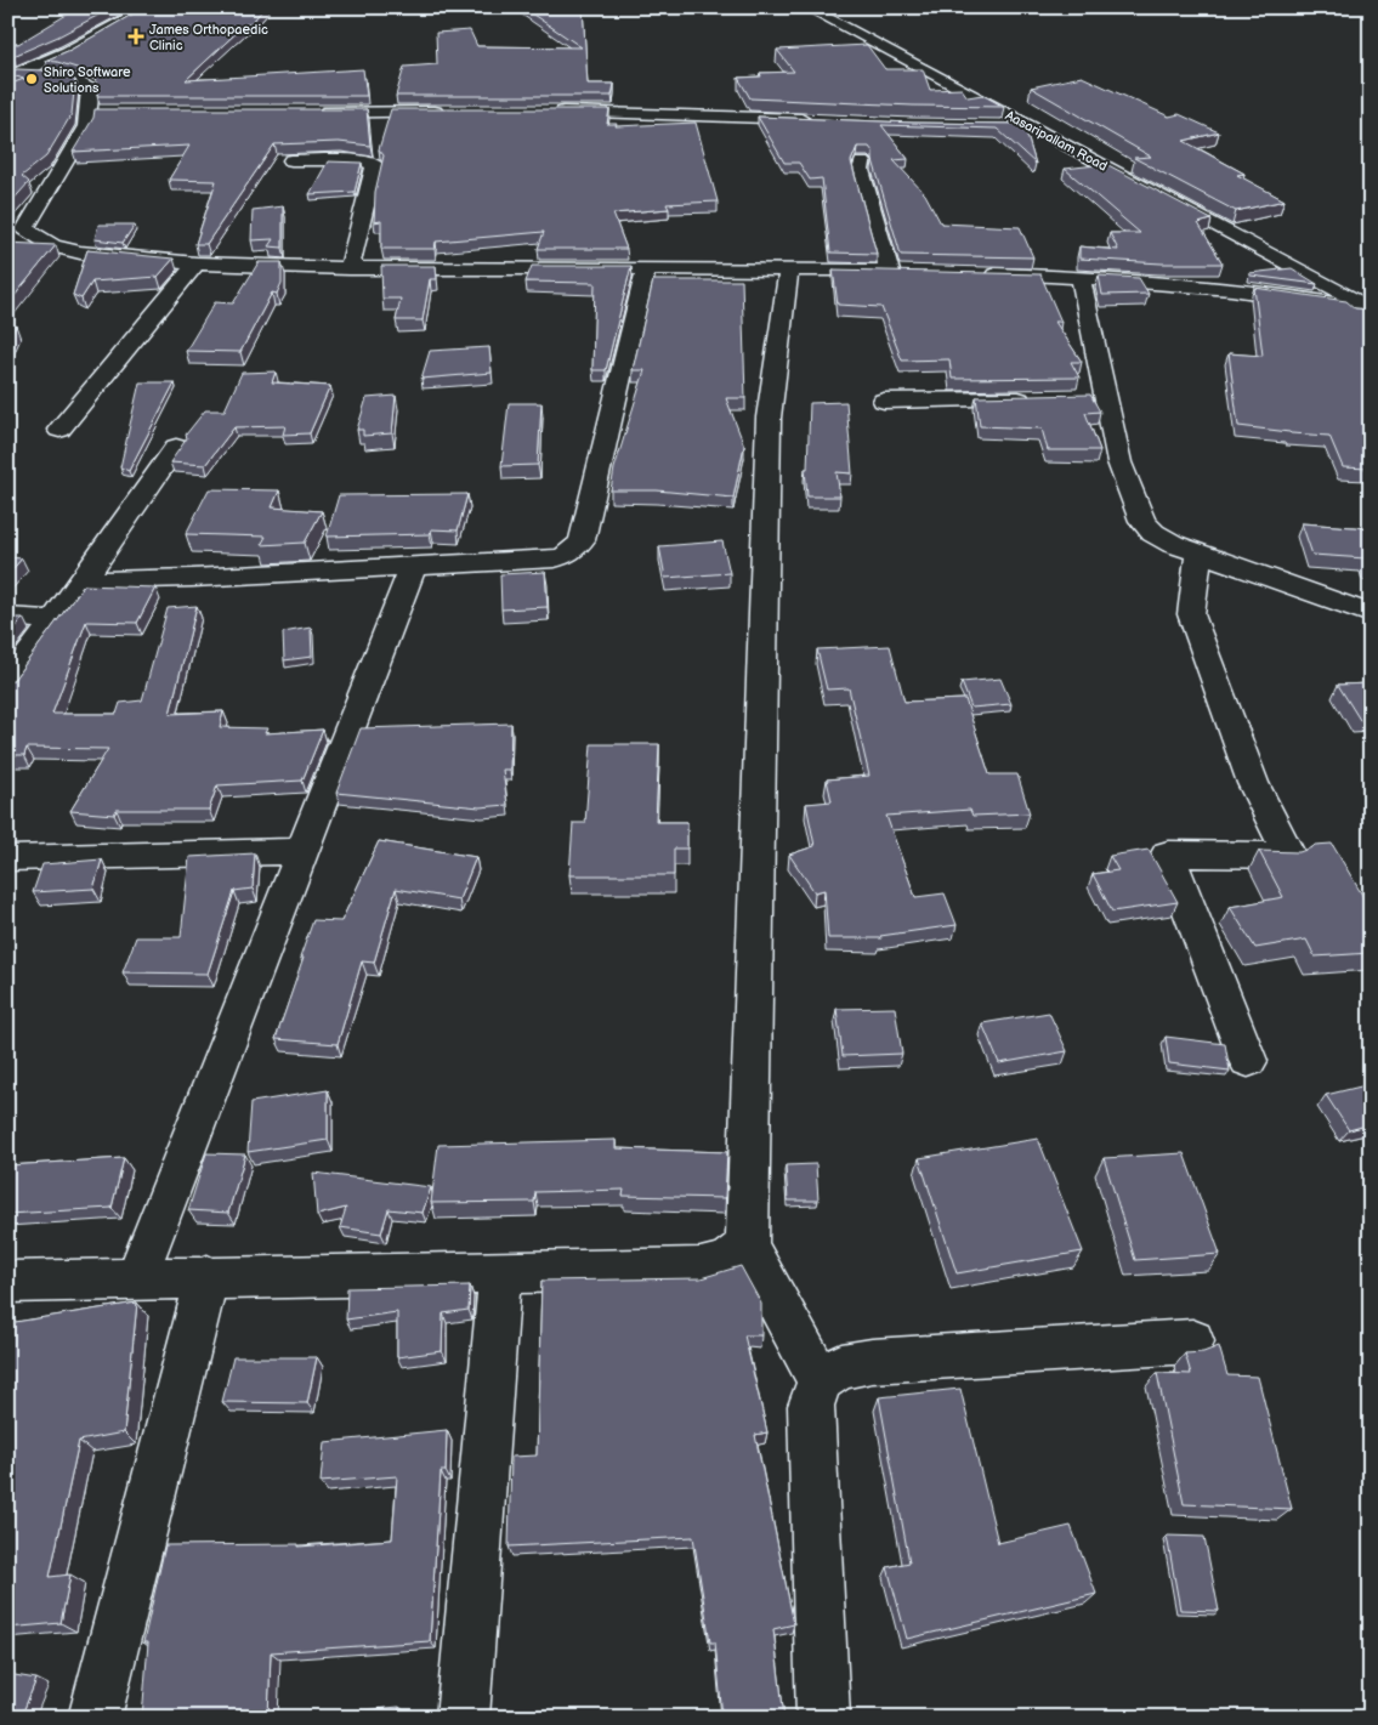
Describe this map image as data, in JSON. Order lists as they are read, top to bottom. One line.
{"streets":{"main road":["Aasaripallam Road"]},"places":{"health":["James Orthopaedic Clinic"],"other":["Shiro Software Solutions"]}}
